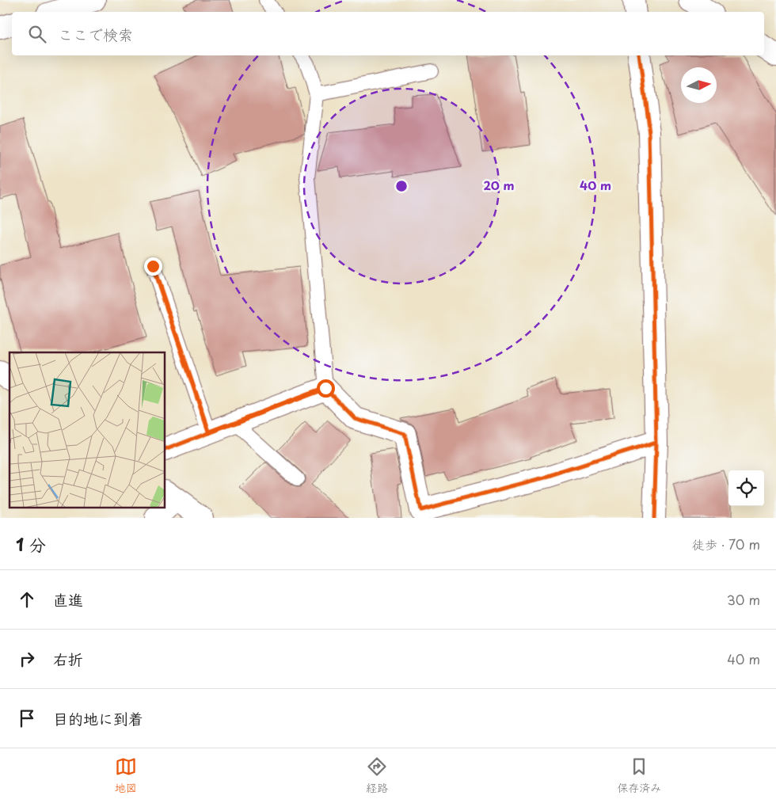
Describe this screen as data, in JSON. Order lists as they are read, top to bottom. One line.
{"north":"right","page":{"search":"ここで検索","heading":["1 分","徒歩 · 70 m"],"list":[["直進","30 m"],["右折","40 m"],"目的地に到着"],"nav":["地図","経路","保存済み"]},"rings":["20 m","40 m"]}
